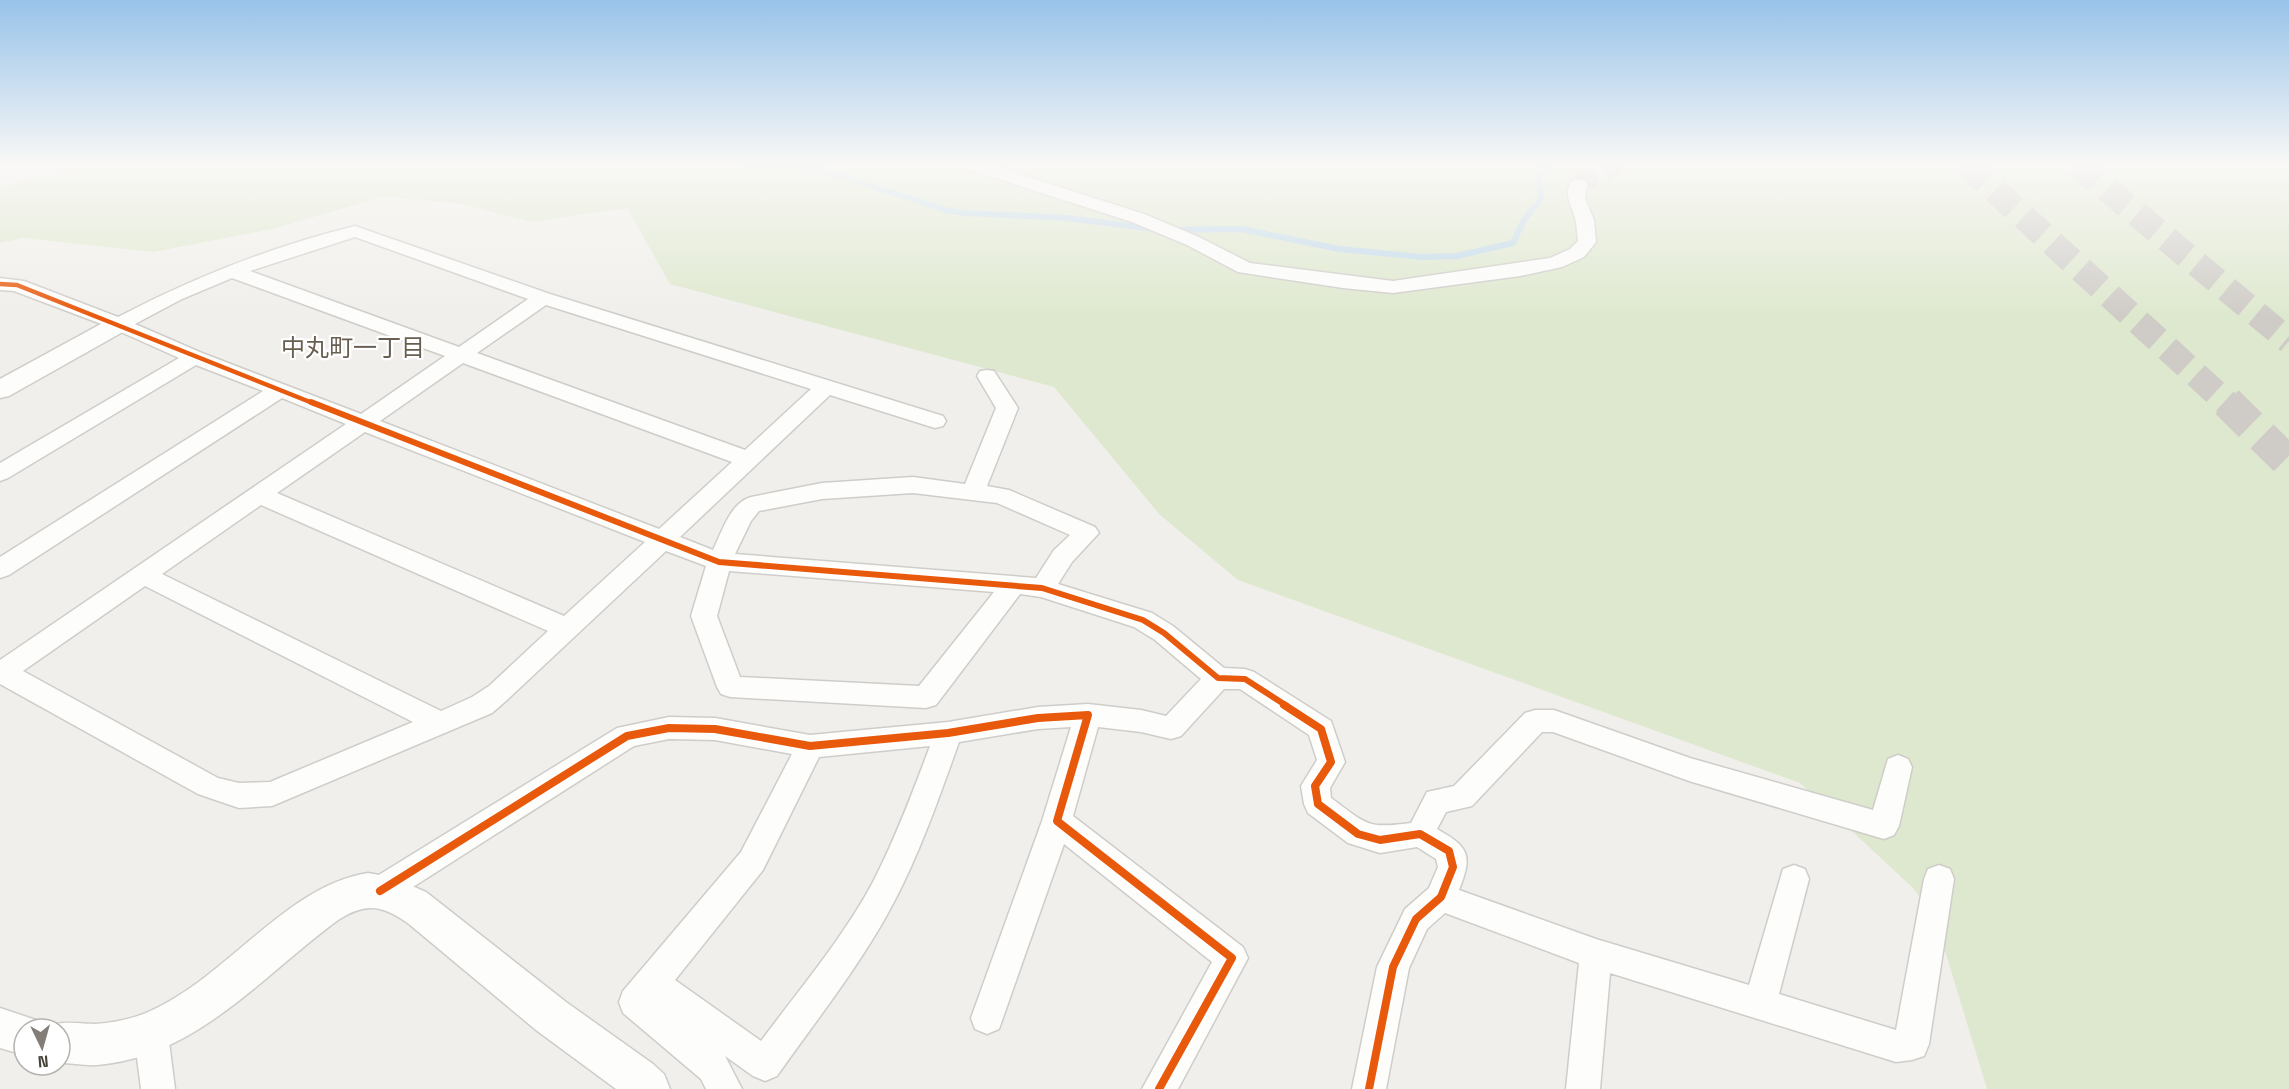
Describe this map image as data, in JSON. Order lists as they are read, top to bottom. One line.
{"districts":["中丸町一丁目"],"north":"bottom"}
